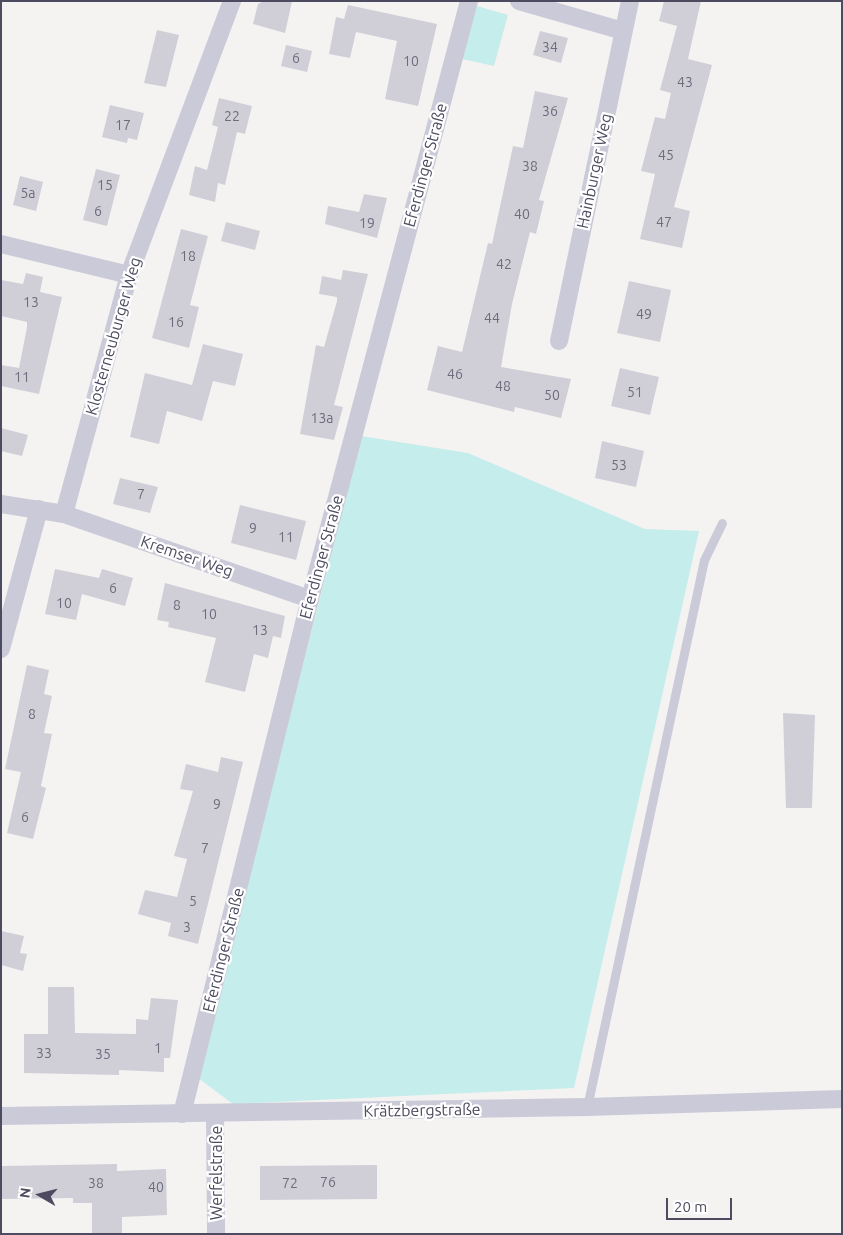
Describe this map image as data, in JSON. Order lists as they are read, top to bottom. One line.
{"streets":{"street":["Eferdinger Straße","Hainburger Weg","Klosterneuburger Weg","Kremser Weg","Krätzbergstraße","Werfelstraße"]},"crossings":[["Eferdinger Straße","Kremser Weg"],["Eferdinger Straße","Krätzbergstraße"],["Klosterneuburger Weg","Kremser Weg"],["Krätzbergstraße","Werfelstraße"]],"house_numbers":["34","6","10","43","36","22","17","45","38","15","5a","6","40","47","19","18","42","13","49","44","16","46","11","48","51","50","13a","53","7","9","11","6","10","8","10","13","8","9","6","7","5","3","1","33","35","76","38","72","40"],"scale_bar":"20 m","north":"left"}
